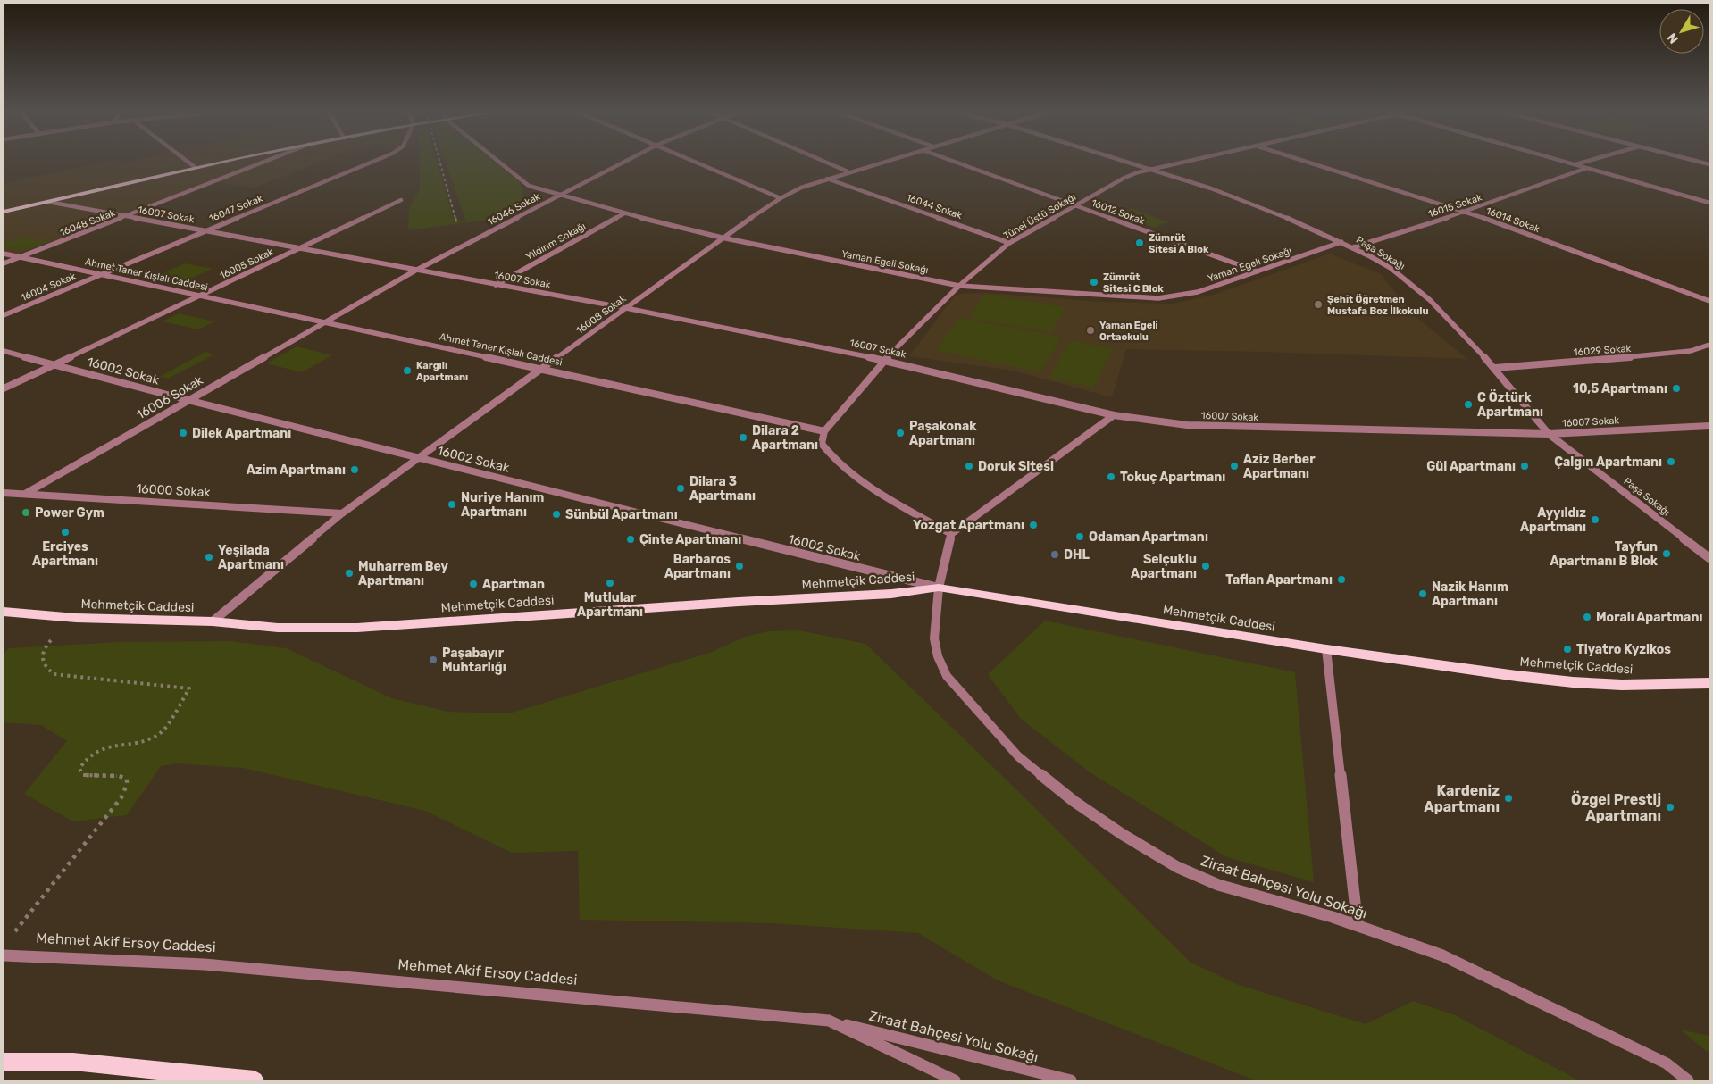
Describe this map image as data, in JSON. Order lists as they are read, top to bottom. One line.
{"streets":{"main road":["Mehmetçik Caddesi"],"street":["16015 Sokak","16044 Sokak","16047 Sokak","16046 Sokak","16012 Sokak","16007 Sokak","Tünel Üstü Sokağı","16014 Sokak","16048 Sokak","Yıldırım Sokağı","Paşa Sokağı","Yaman Egeli Sokağı","16005 Sokak","Ahmet Taner Kışlalı Caddesi","16004 Sokak","16008 Sokak","16029 Sokak","16002 Sokak","16006 Sokak","16000 Sokak","Ziraat Bahçesi Yolu Sokağı","Mehmet Akif Ersoy Caddesi"]},"crossings":[["16015 Sokak","16014 Sokak"],["16015 Sokak","Paşa Sokağı"],["16044 Sokak","Tünel Üstü Sokağı"],["16044 Sokak","16008 Sokak"],["16047 Sokak","16007 Sokak"],["16047 Sokak","Ahmet Taner Kışlalı Caddesi"],["16047 Sokak","16004 Sokak"],["16046 Sokak","16007 Sokak"],["16046 Sokak","Yaman Egeli Sokağı"],["16046 Sokak","Ahmet Taner Kışlalı Caddesi"],["16046 Sokak","16006 Sokak"],["16012 Sokak","Tünel Üstü Sokağı"],["16012 Sokak","Yaman Egeli Sokağı"],["16007 Sokak","Tünel Üstü Sokağı"],["16007 Sokak","16048 Sokak"],["16007 Sokak","Yıldırım Sokağı"],["16007 Sokak","Paşa Sokağı"],["16007 Sokak","16005 Sokak"],["16007 Sokak","16008 Sokak"],["Tünel Üstü Sokağı","Paşa Sokağı"],["Tünel Üstü Sokağı","Yaman Egeli Sokağı"],["Tünel Üstü Sokağı","Ahmet Taner Kışlalı Caddesi"],["16048 Sokak","Ahmet Taner Kışlalı Caddesi"],["Yıldırım Sokağı","Yaman Egeli Sokağı"],["Paşa Sokağı","Yaman Egeli Sokağı"],["Paşa Sokağı","16029 Sokak"],["Yaman Egeli Sokağı","16008 Sokak"],["16005 Sokak","Ahmet Taner Kışlalı Caddesi"],["16005 Sokak","16002 Sokak"],["Ahmet Taner Kışlalı Caddesi","16004 Sokak"],["Ahmet Taner Kışlalı Caddesi","16008 Sokak"],["Ahmet Taner Kışlalı Caddesi","16006 Sokak"],["16008 Sokak","16002 Sokak"],["16008 Sokak","16000 Sokak"],["16008 Sokak","Mehmetçik Caddesi"],["16002 Sokak","16006 Sokak"],["16002 Sokak","Mehmetçik Caddesi"],["16002 Sokak","Ziraat Bahçesi Yolu Sokağı"],["16006 Sokak","16000 Sokak"],["Mehmetçik Caddesi","Ziraat Bahçesi Yolu Sokağı"],["Ziraat Bahçesi Yolu Sokağı","Mehmet Akif Ersoy Caddesi"]],"places":["Zümrüt Sitesi A Blok","Zümrüt Sitesi C Blok","Şehit Öğretmen Mustafa Boz İlkokulu","Yaman Egeli Ortaokulu","Kargılı Apartmanı","10,5 Apartmanı","C Öztürk Apartmanı","Dilek Apartmanı","Paşakonak Apartmanı","Dilara 2 Apartmanı","Çalgın Apartmanı","Doruk Sitesi","Aziz Berber Apartmanı","Gül Apartmanı","Azim Apartmanı","Tokuç Apartmanı","Dilara 3 Apartmanı","Nuriye Hanım Apartmanı","Power Gym","Sünbül Apartmanı","Ayyıldız Apartmanı","Yozgat Apartmanı","Erciyes Apartmanı","Odaman Apartmanı","Çinte Apartmanı","Tayfun Apartmanı B Blok","DHL","Yeşilada Apartmanı","Barbaros Apartmanı","Selçuklu Apartmanı","Muharrem Bey Apartmanı","Taflan Apartmanı","Mutlular Apartmanı","Apartman","Nazik Hanım Apartmanı","Moralı Apartmanı","Tiyatro Kyzikos","Paşabayır Muhtarlığı","Kardeniz Apartmanı","Özgel Prestij Apartmanı"],"north":"bottom left"}
